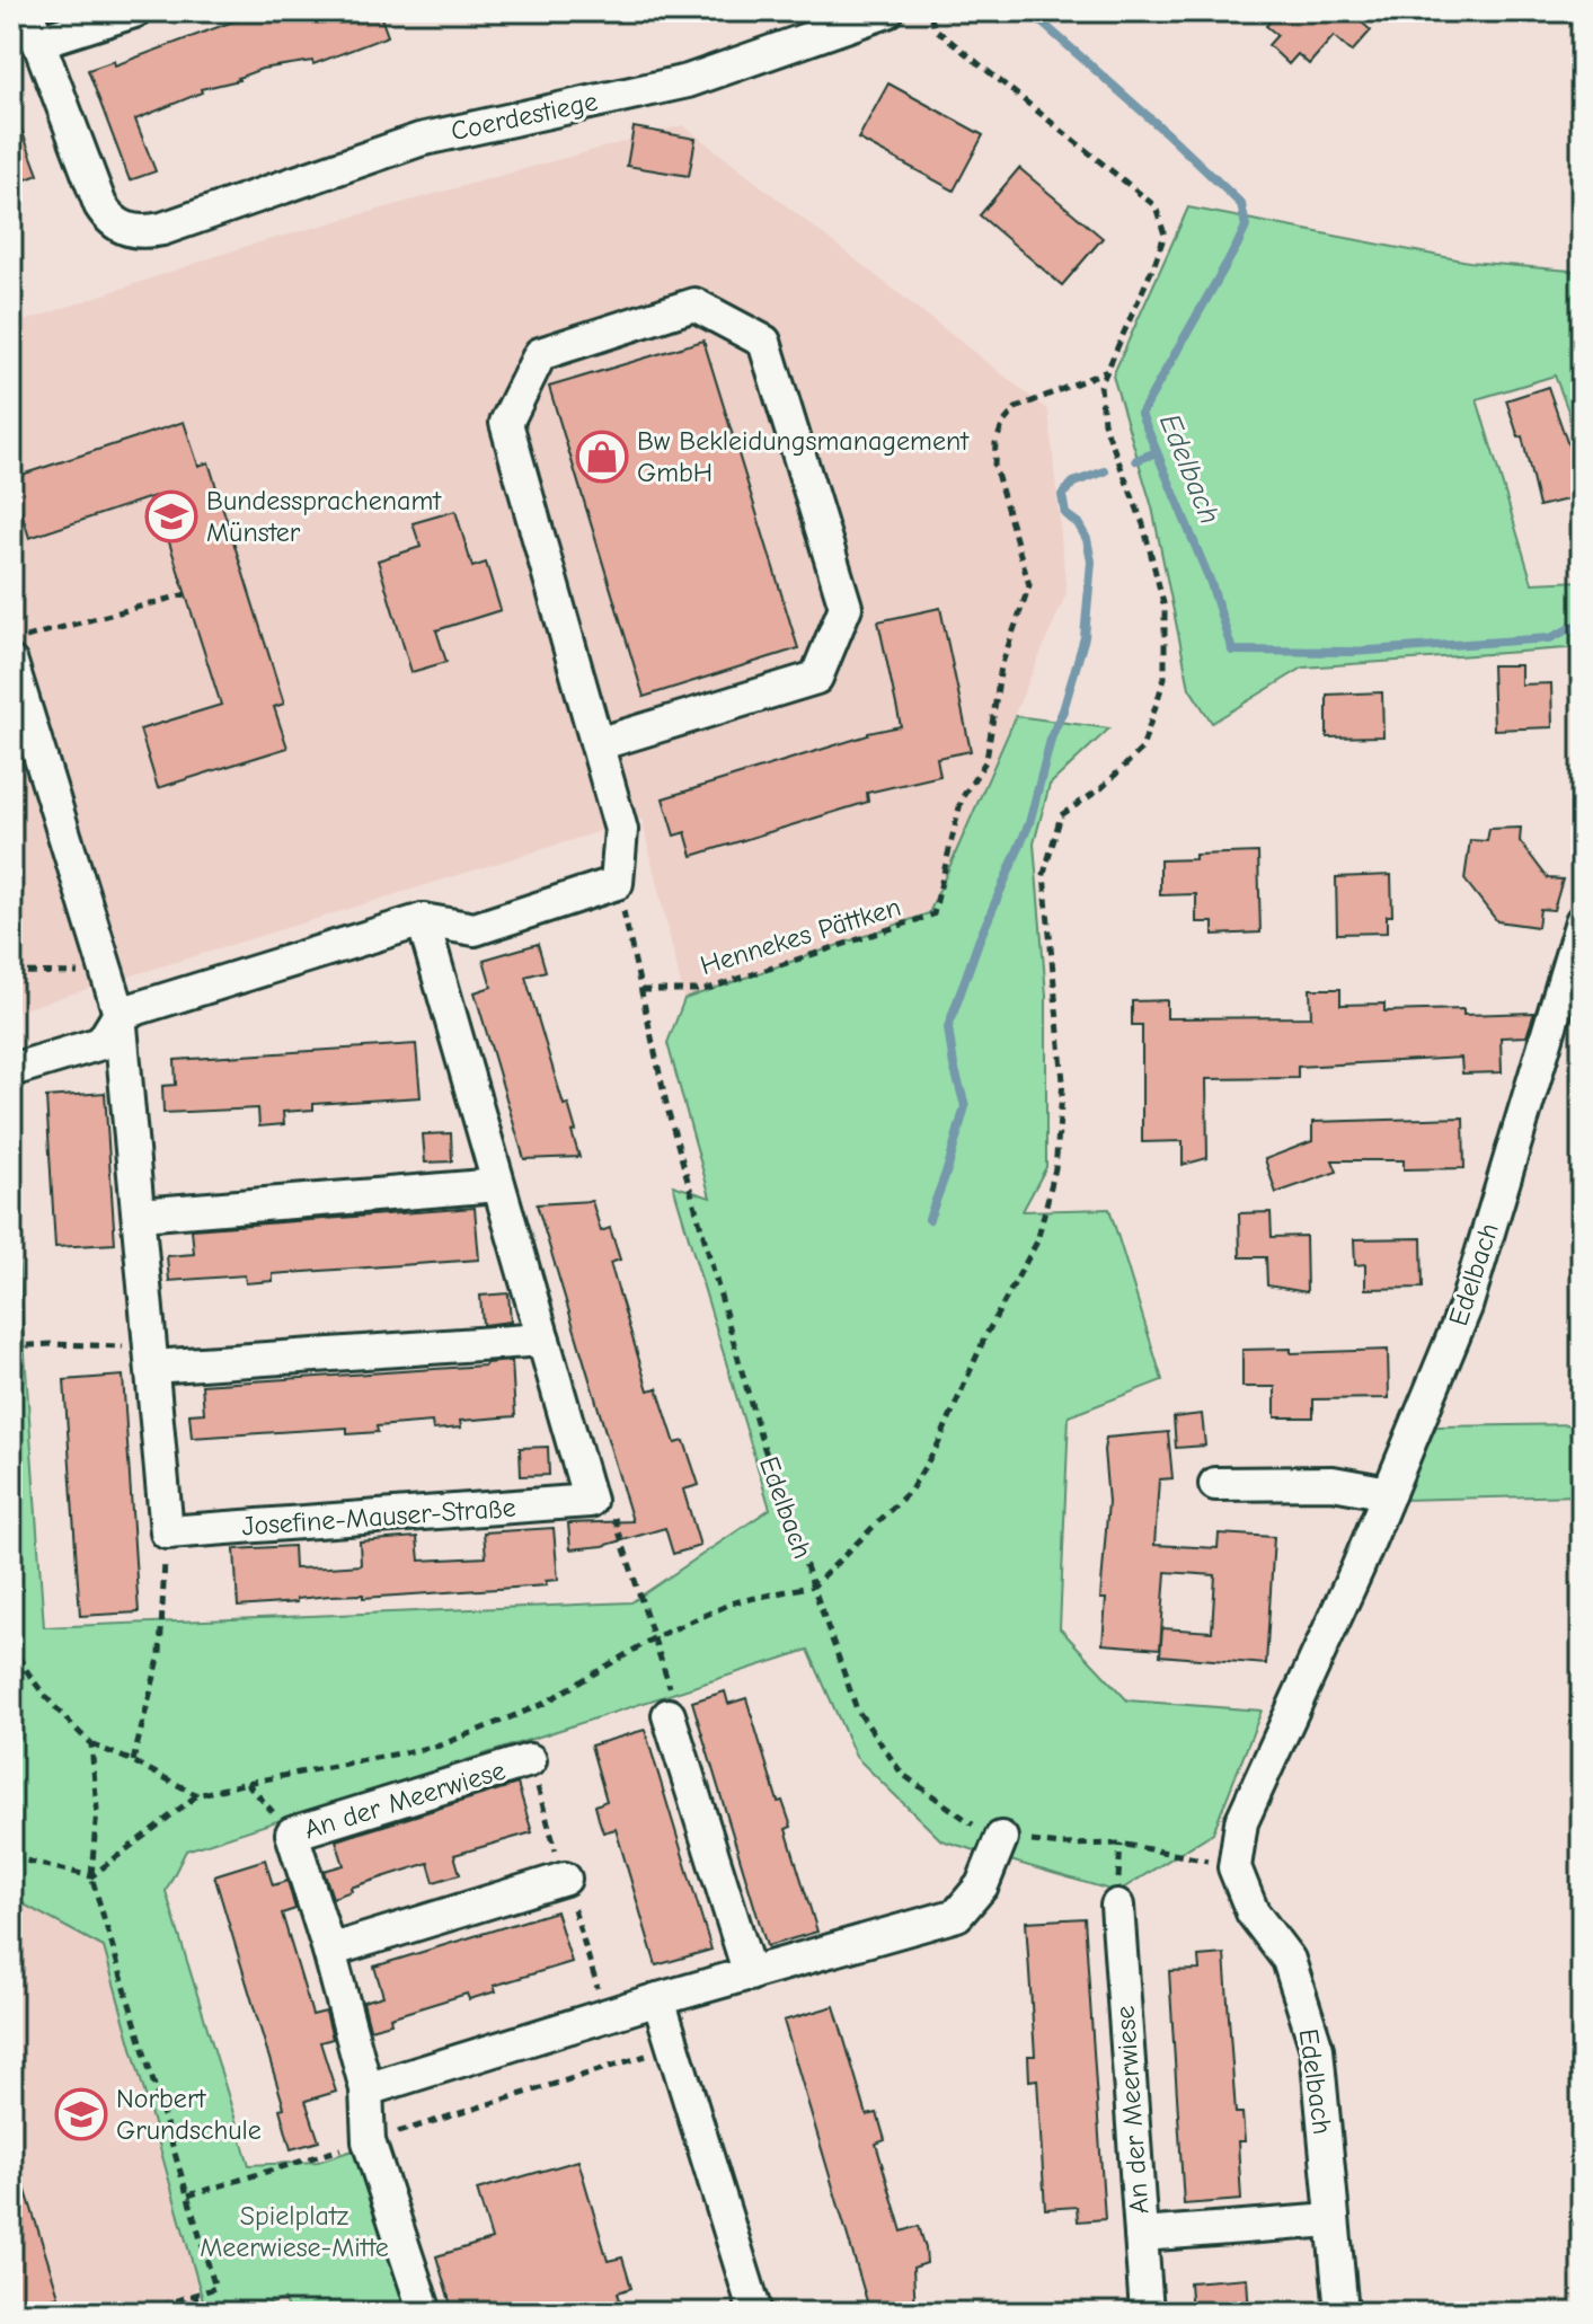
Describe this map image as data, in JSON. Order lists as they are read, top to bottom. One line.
{"streets":{"street":["Coerdestiege","Edelbach","Josefine-Mauser-Straße","An der Meerwiese"],"path":["Hennekes Pättken"]},"crossings":[["Hennekes Pättken","Edelbach"]],"water":["Edelbach"],"parks":["Spielplatz Meerwiese-Mitte"],"places":{"shop":["Bw Bekleidungsmanagement GmbH"],"school or university":["Bundessprachenamt Münster","Norbert Grundschule"]}}
